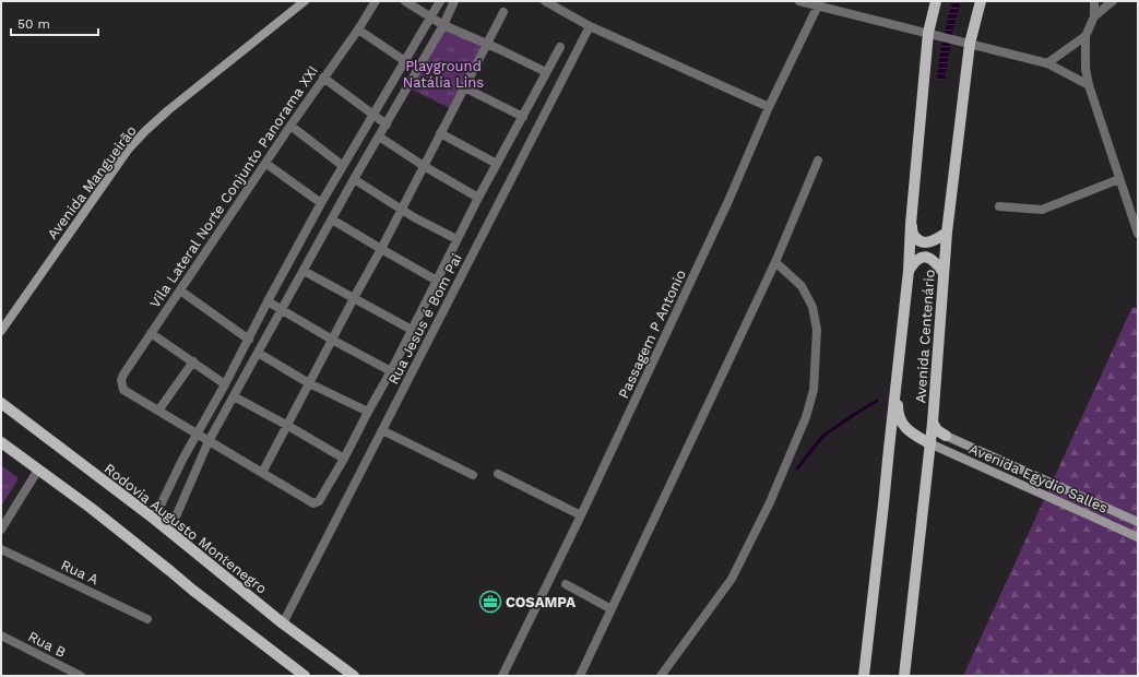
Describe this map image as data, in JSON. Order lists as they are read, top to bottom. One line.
{"streets":{"main road":["Avenida Centenário","Rodovia Augusto Montenegro"],"street":["Avenida Mangueirão","Vila Lateral Norte Conjunto Panorama XXI","Rua Jesus é Bom Pai","Passagem P Antonio","Avenida Egydio Salles","Rua A","Rua B"]},"crossings":[["Rua Jesus é Bom Pai","Rodovia Augusto Montenegro"],["Avenida Centenário","Avenida Egydio Salles"]],"parks":["Playground Natália Lins"],"places":{"office":["COSAMPA"]},"scale_bar":"50 m"}
